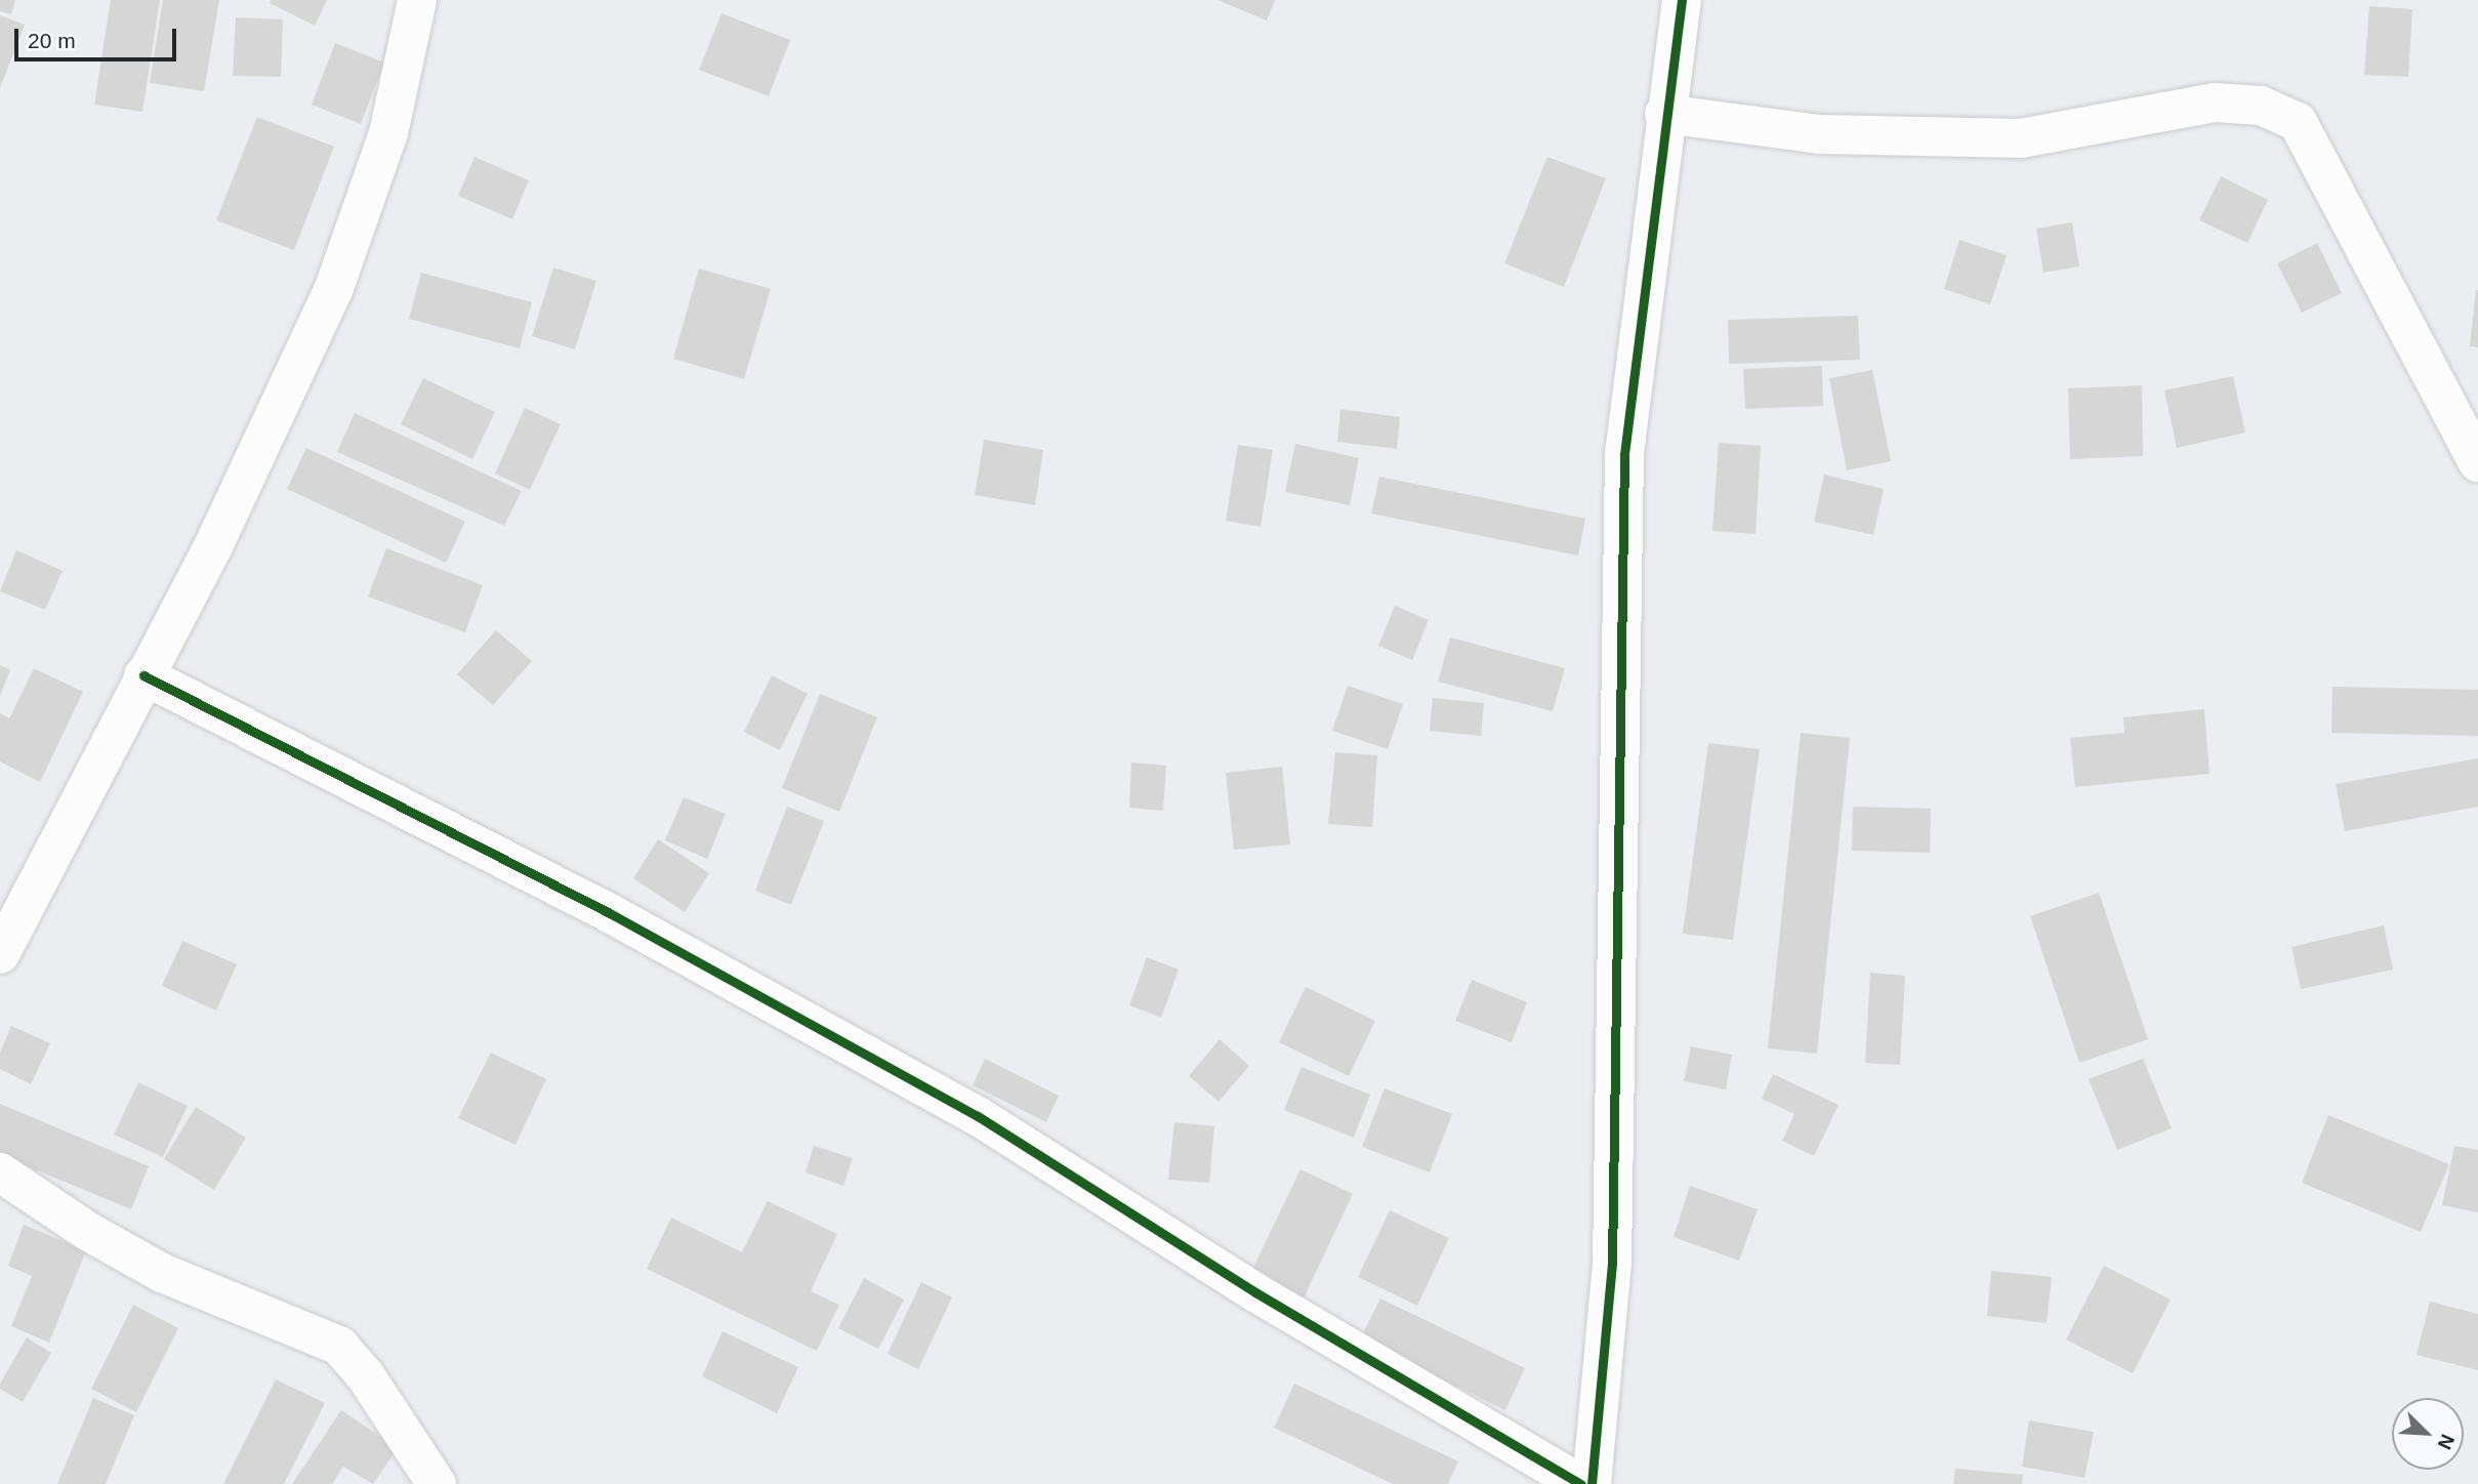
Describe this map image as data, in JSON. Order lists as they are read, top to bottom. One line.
{"scale_bar":"20 m","north":"bottom right"}
